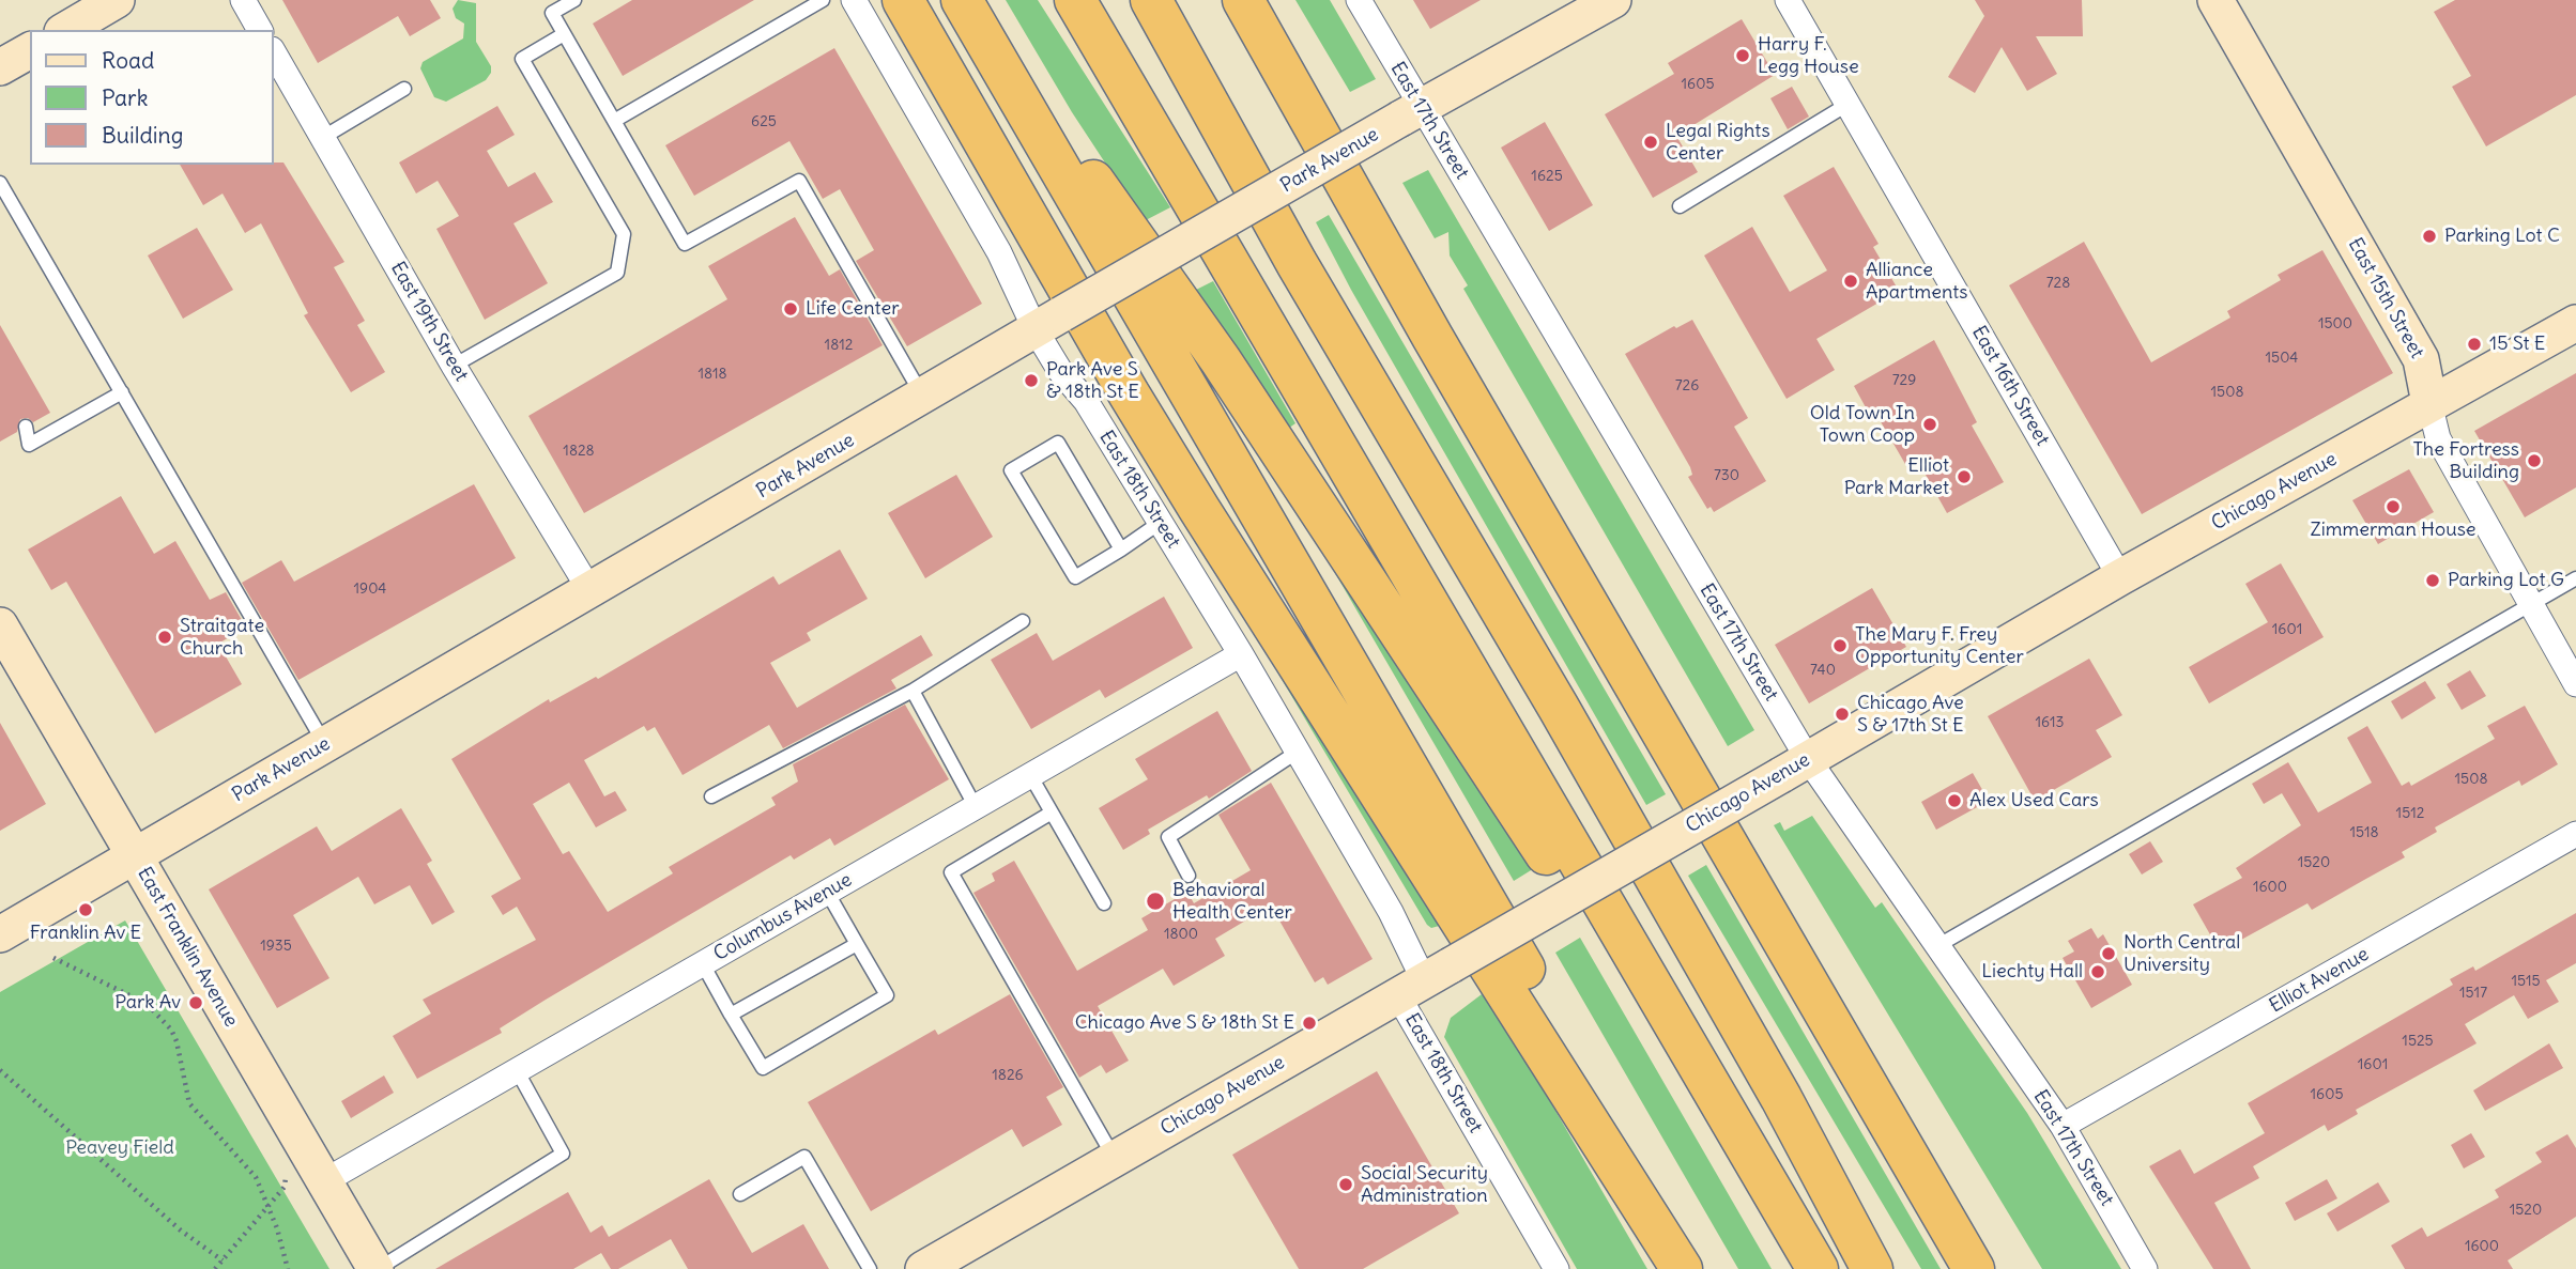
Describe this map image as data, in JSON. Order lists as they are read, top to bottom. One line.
{"streets":{"street":["East 17th Street","Park Avenue","East 15th Street","East 19th Street","East 16th Street","East 18th Street","Chicago Avenue","Columbus Avenue","East Franklin Avenue","Elliot Avenue"]},"crossings":[["East 17th Street","Park Avenue"],["East 17th Street","Chicago Avenue"],["East 17th Street","Elliot Avenue"],["Park Avenue","East 19th Street"],["Park Avenue","East 18th Street"],["Park Avenue","East Franklin Avenue"],["East 15th Street","Chicago Avenue"],["East 16th Street","Chicago Avenue"],["East 18th Street","Chicago Avenue"],["East 18th Street","Columbus Avenue"],["Columbus Avenue","East Franklin Avenue"]],"parks":["Peavey Field"],"places":["Harry F. Legg House","Legal Rights Center","Parking Lot C","Alliance Apartments","Life Center","15 St E","Park Ave S & 18th St E","Old Town In Town Coop","The Fortress Building","Elliot Park Market","Zimmerman House","Parking Lot G","Straitgate Church","The Mary F. Frey Opportunity Center","Chicago Ave S & 17th St E","Alex Used Cars","Behavioral Health Center","Franklin Av E","North Central University","Liechty Hall","Park Av","Chicago Ave S & 18th St E","Social Security Administration"],"house_numbers":["1605","625","1625","728","1500","1812","1504","1818","729","726","1508","1828","730","1904","1601","740","1613","1508","1512","1518","1520","1600","1800","1935","1515","1517","1525","1601","1826","1605","1520","1600"],"legend":["Road","Park","Building"]}
